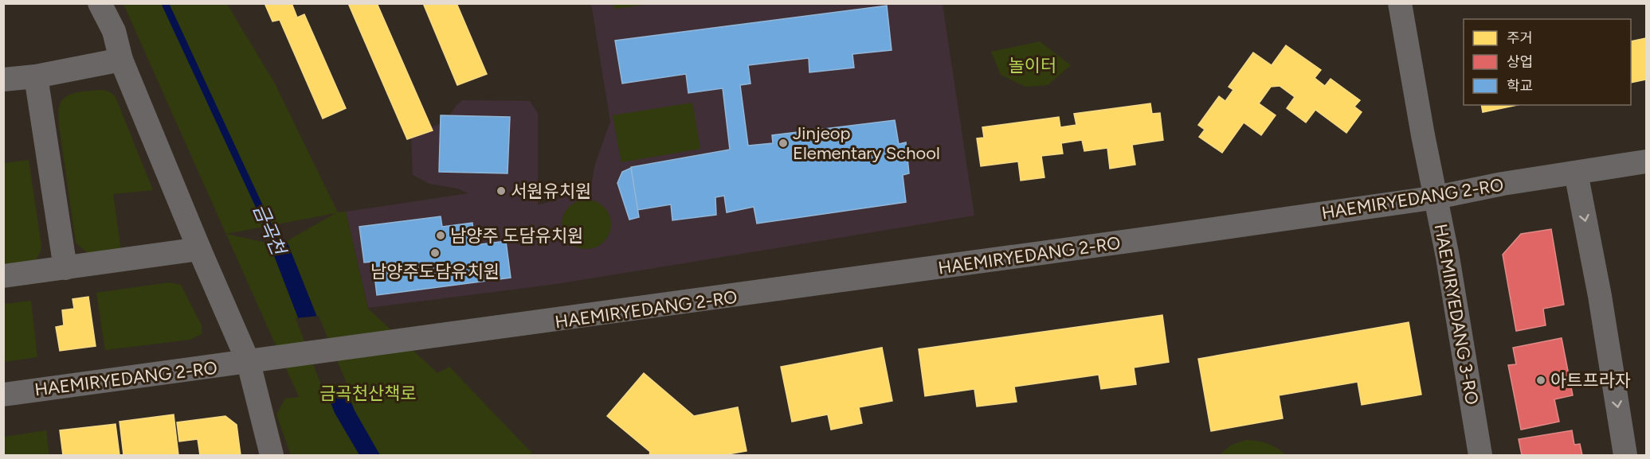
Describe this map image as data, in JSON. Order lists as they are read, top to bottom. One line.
{"streets":{"street":["HAEMIRYEDANG 2-RO","HAEMIRYEDANG 3-RO"]},"crossings":[["HAEMIRYEDANG 2-RO","HAEMIRYEDANG 3-RO"]],"water":["금곡천"],"parks":["놀이터","금곡천산책로"],"places":["Jinjeop Elementary School","서원유치원","남양주 도담유치원","남양주도담유치원","아트프라자"],"legend":["주거","상업","학교"]}
